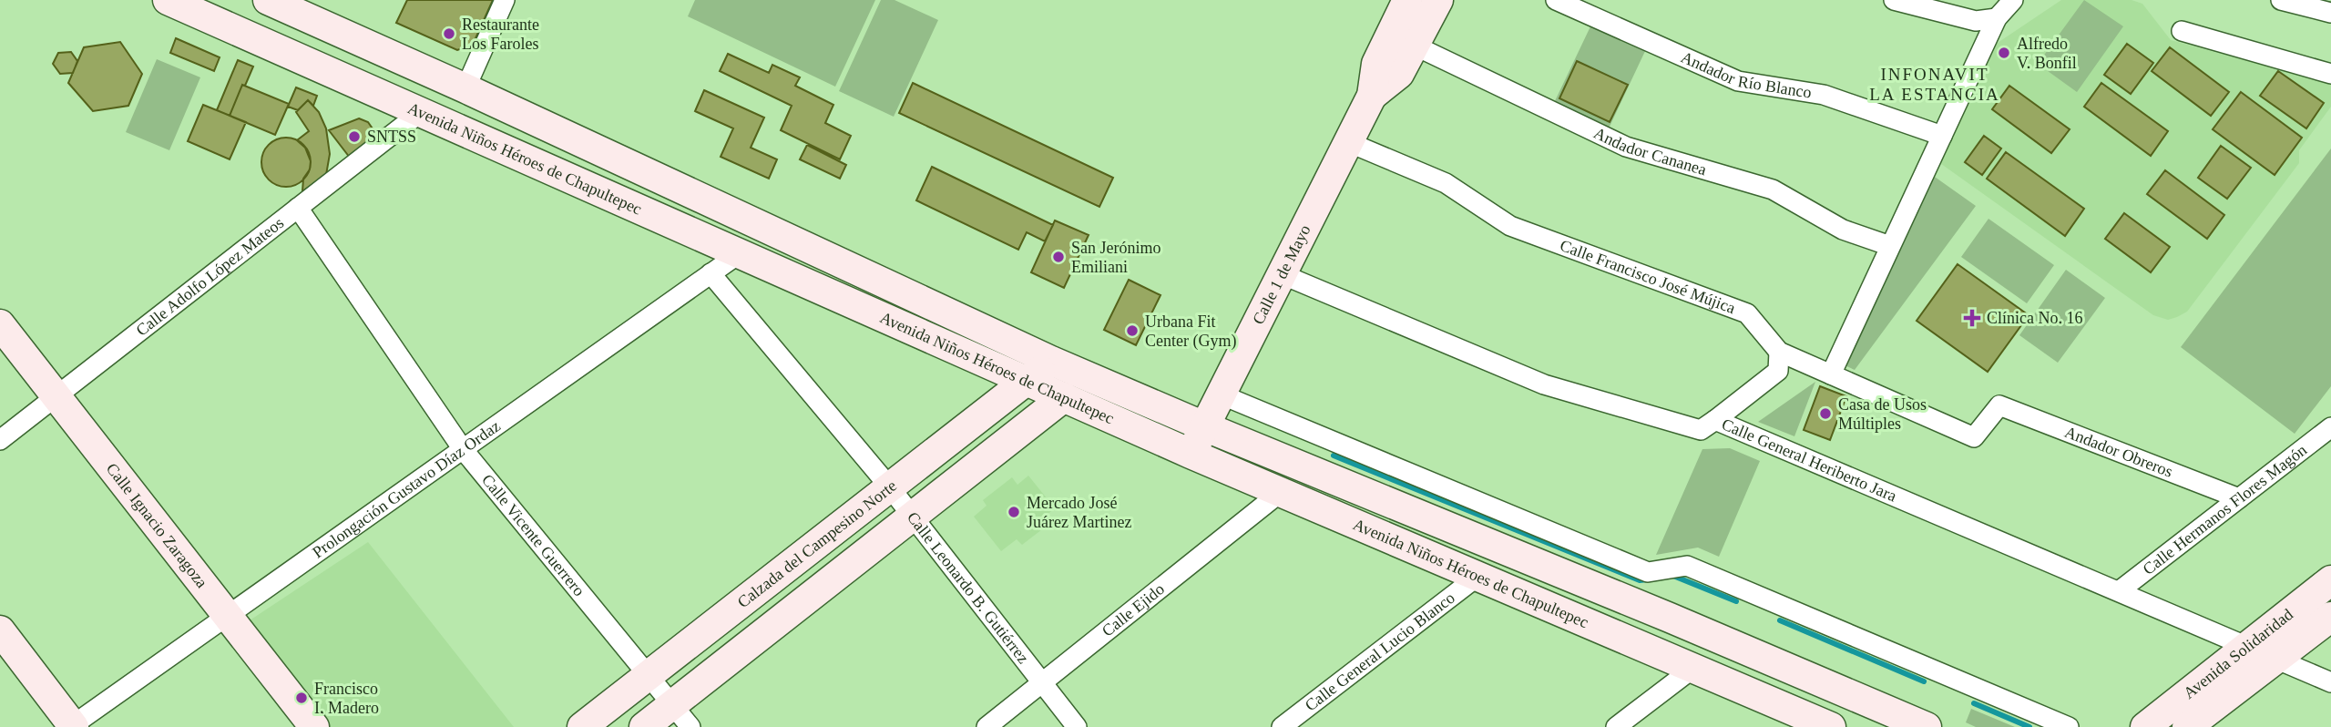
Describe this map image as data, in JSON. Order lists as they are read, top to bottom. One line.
{"streets":{"main road":["Avenida Niños Héroes de Chapultepec","Calle 1 de Mayo","Calle Ignacio Zaragoza","Calzada del Campesino Norte","Avenida Solidaridad"],"street":["Andador Río Blanco","Andador Cananea","Calle Adolfo López Mateos","Calle Francisco José Mújica","Andador Obreros","Calle General Heriberto Jara","Prolongación Gustavo Díaz Ordaz","Calle Hermanos Flores Magón","Calle Vicente Guerrero","Calle Leonardo B. Gutiérrez","Calle Ejido","Calle General Lucio Blanco"]},"crossings":[["Andador Cananea","Calle 1 de Mayo"],["Avenida Niños Héroes de Chapultepec","Calle 1 de Mayo"],["Avenida Niños Héroes de Chapultepec","Calle Adolfo López Mateos"],["Avenida Niños Héroes de Chapultepec","Prolongación Gustavo Díaz Ordaz"],["Avenida Niños Héroes de Chapultepec","Calzada del Campesino Norte"],["Avenida Niños Héroes de Chapultepec","Calle Ejido"],["Avenida Niños Héroes de Chapultepec","Calle General Lucio Blanco"],["Calle 1 de Mayo","Calle Francisco José Mújica"],["Calle 1 de Mayo","Calle General Heriberto Jara"],["Calle Adolfo López Mateos","Calle Ignacio Zaragoza"],["Calle Adolfo López Mateos","Calle Vicente Guerrero"],["Calle Francisco José Mújica","Andador Obreros"],["Andador Obreros","Calle Hermanos Flores Magón"],["Calle General Heriberto Jara","Calle Hermanos Flores Magón"],["Calle General Heriberto Jara","Avenida Solidaridad"],["Prolongación Gustavo Díaz Ordaz","Calle Ignacio Zaragoza"],["Prolongación Gustavo Díaz Ordaz","Calle Vicente Guerrero"],["Prolongación Gustavo Díaz Ordaz","Calle Leonardo B. Gutiérrez"],["Calle Vicente Guerrero","Calzada del Campesino Norte"],["Calzada del Campesino Norte","Calle Leonardo B. Gutiérrez"],["Calle Leonardo B. Gutiérrez","Calle Ejido"]],"districts":["INFONAVIT LA ESTANCIA"],"places":{"other":["Restaurante Los Faroles","Alfredo V. Bonfil","SNTSS","San Jerónimo Emiliani","Urbana Fit Center (Gym)","Casa de Usos Múltiples","Mercado José Juárez Martinez","Francisco I. Madero"],"health":["Clínica No. 16"]}}
